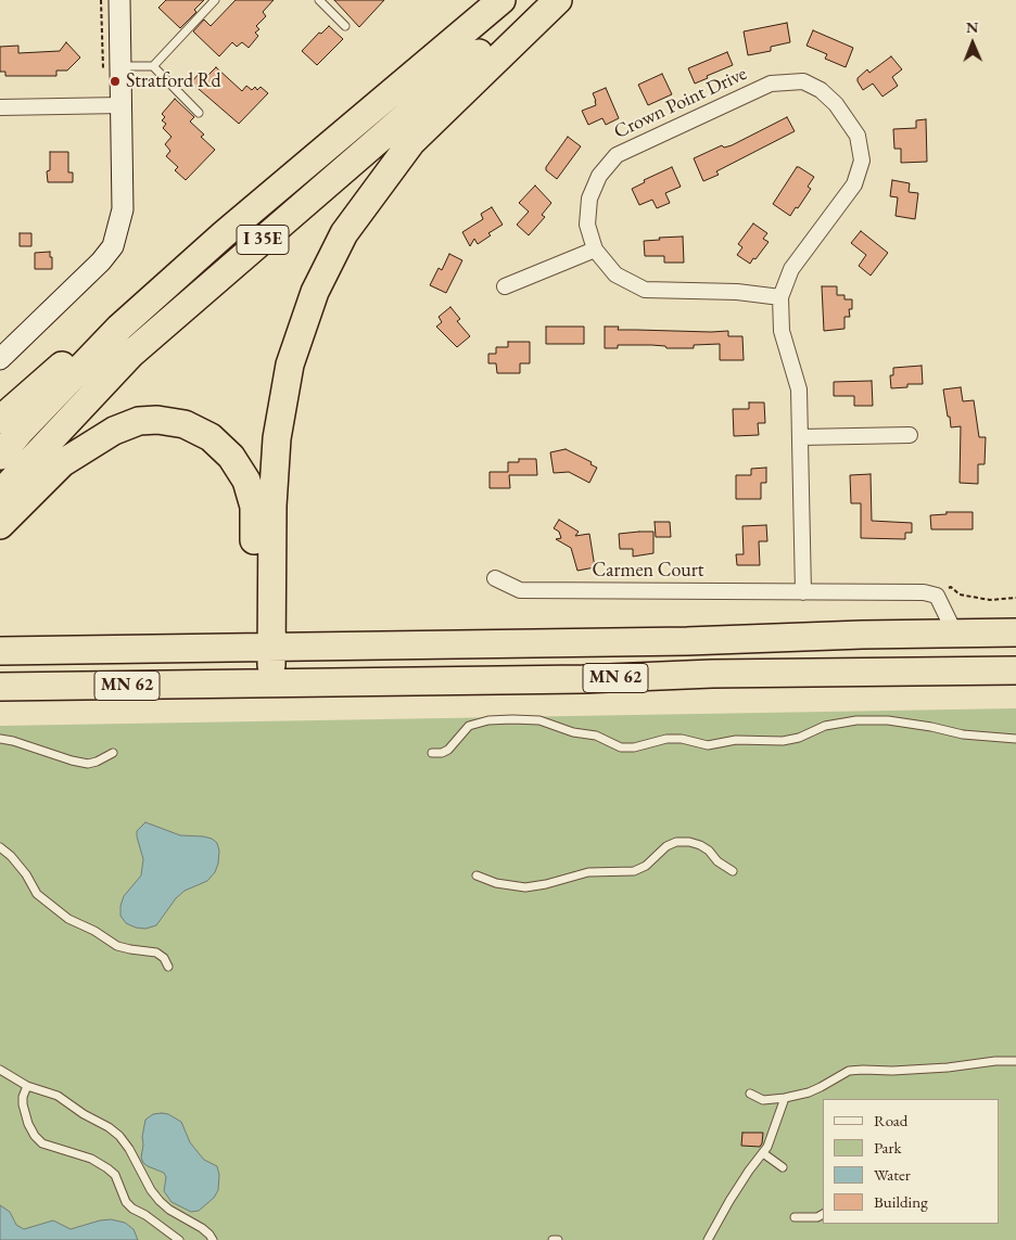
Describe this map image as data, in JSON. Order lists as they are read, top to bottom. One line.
{"streets":{"highway":["I 35E","MN 62"],"street":["Crown Point Drive","Carmen Court"]},"crossings":[["Crown Point Drive","Carmen Court"]],"places":["Stratford Rd"],"legend":["Road","Park","Water","Building"],"north":"top"}
